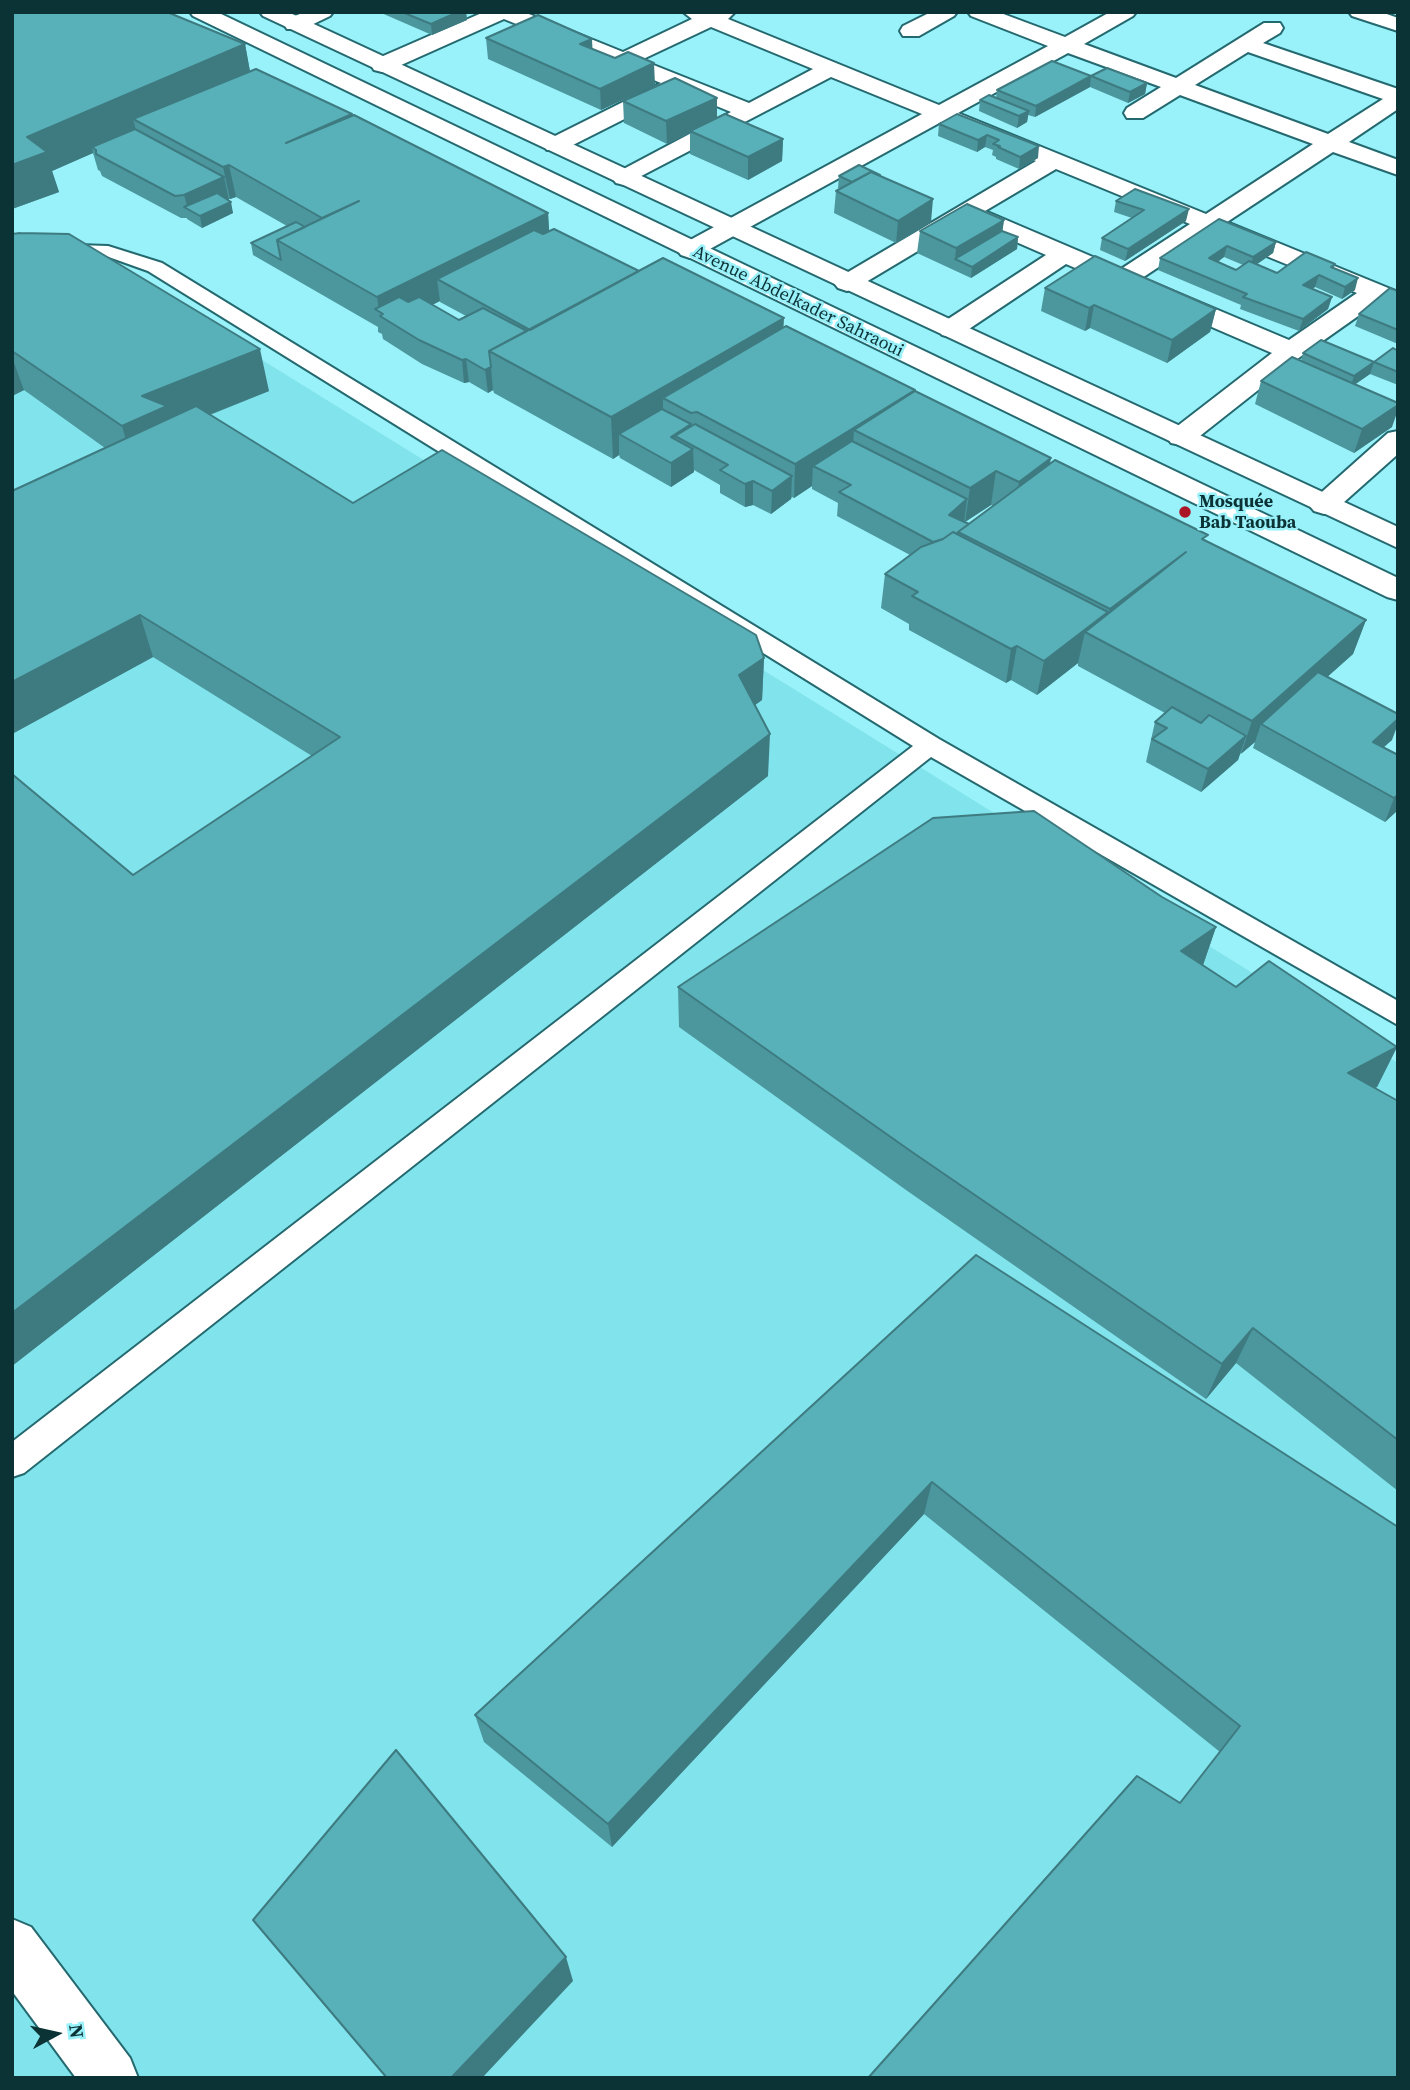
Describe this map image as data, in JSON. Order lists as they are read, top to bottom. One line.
{"streets":{"street":["Avenue Abdelkader Sahraoui"]},"places":["Mosquée Bab Taouba"],"north":"right"}
